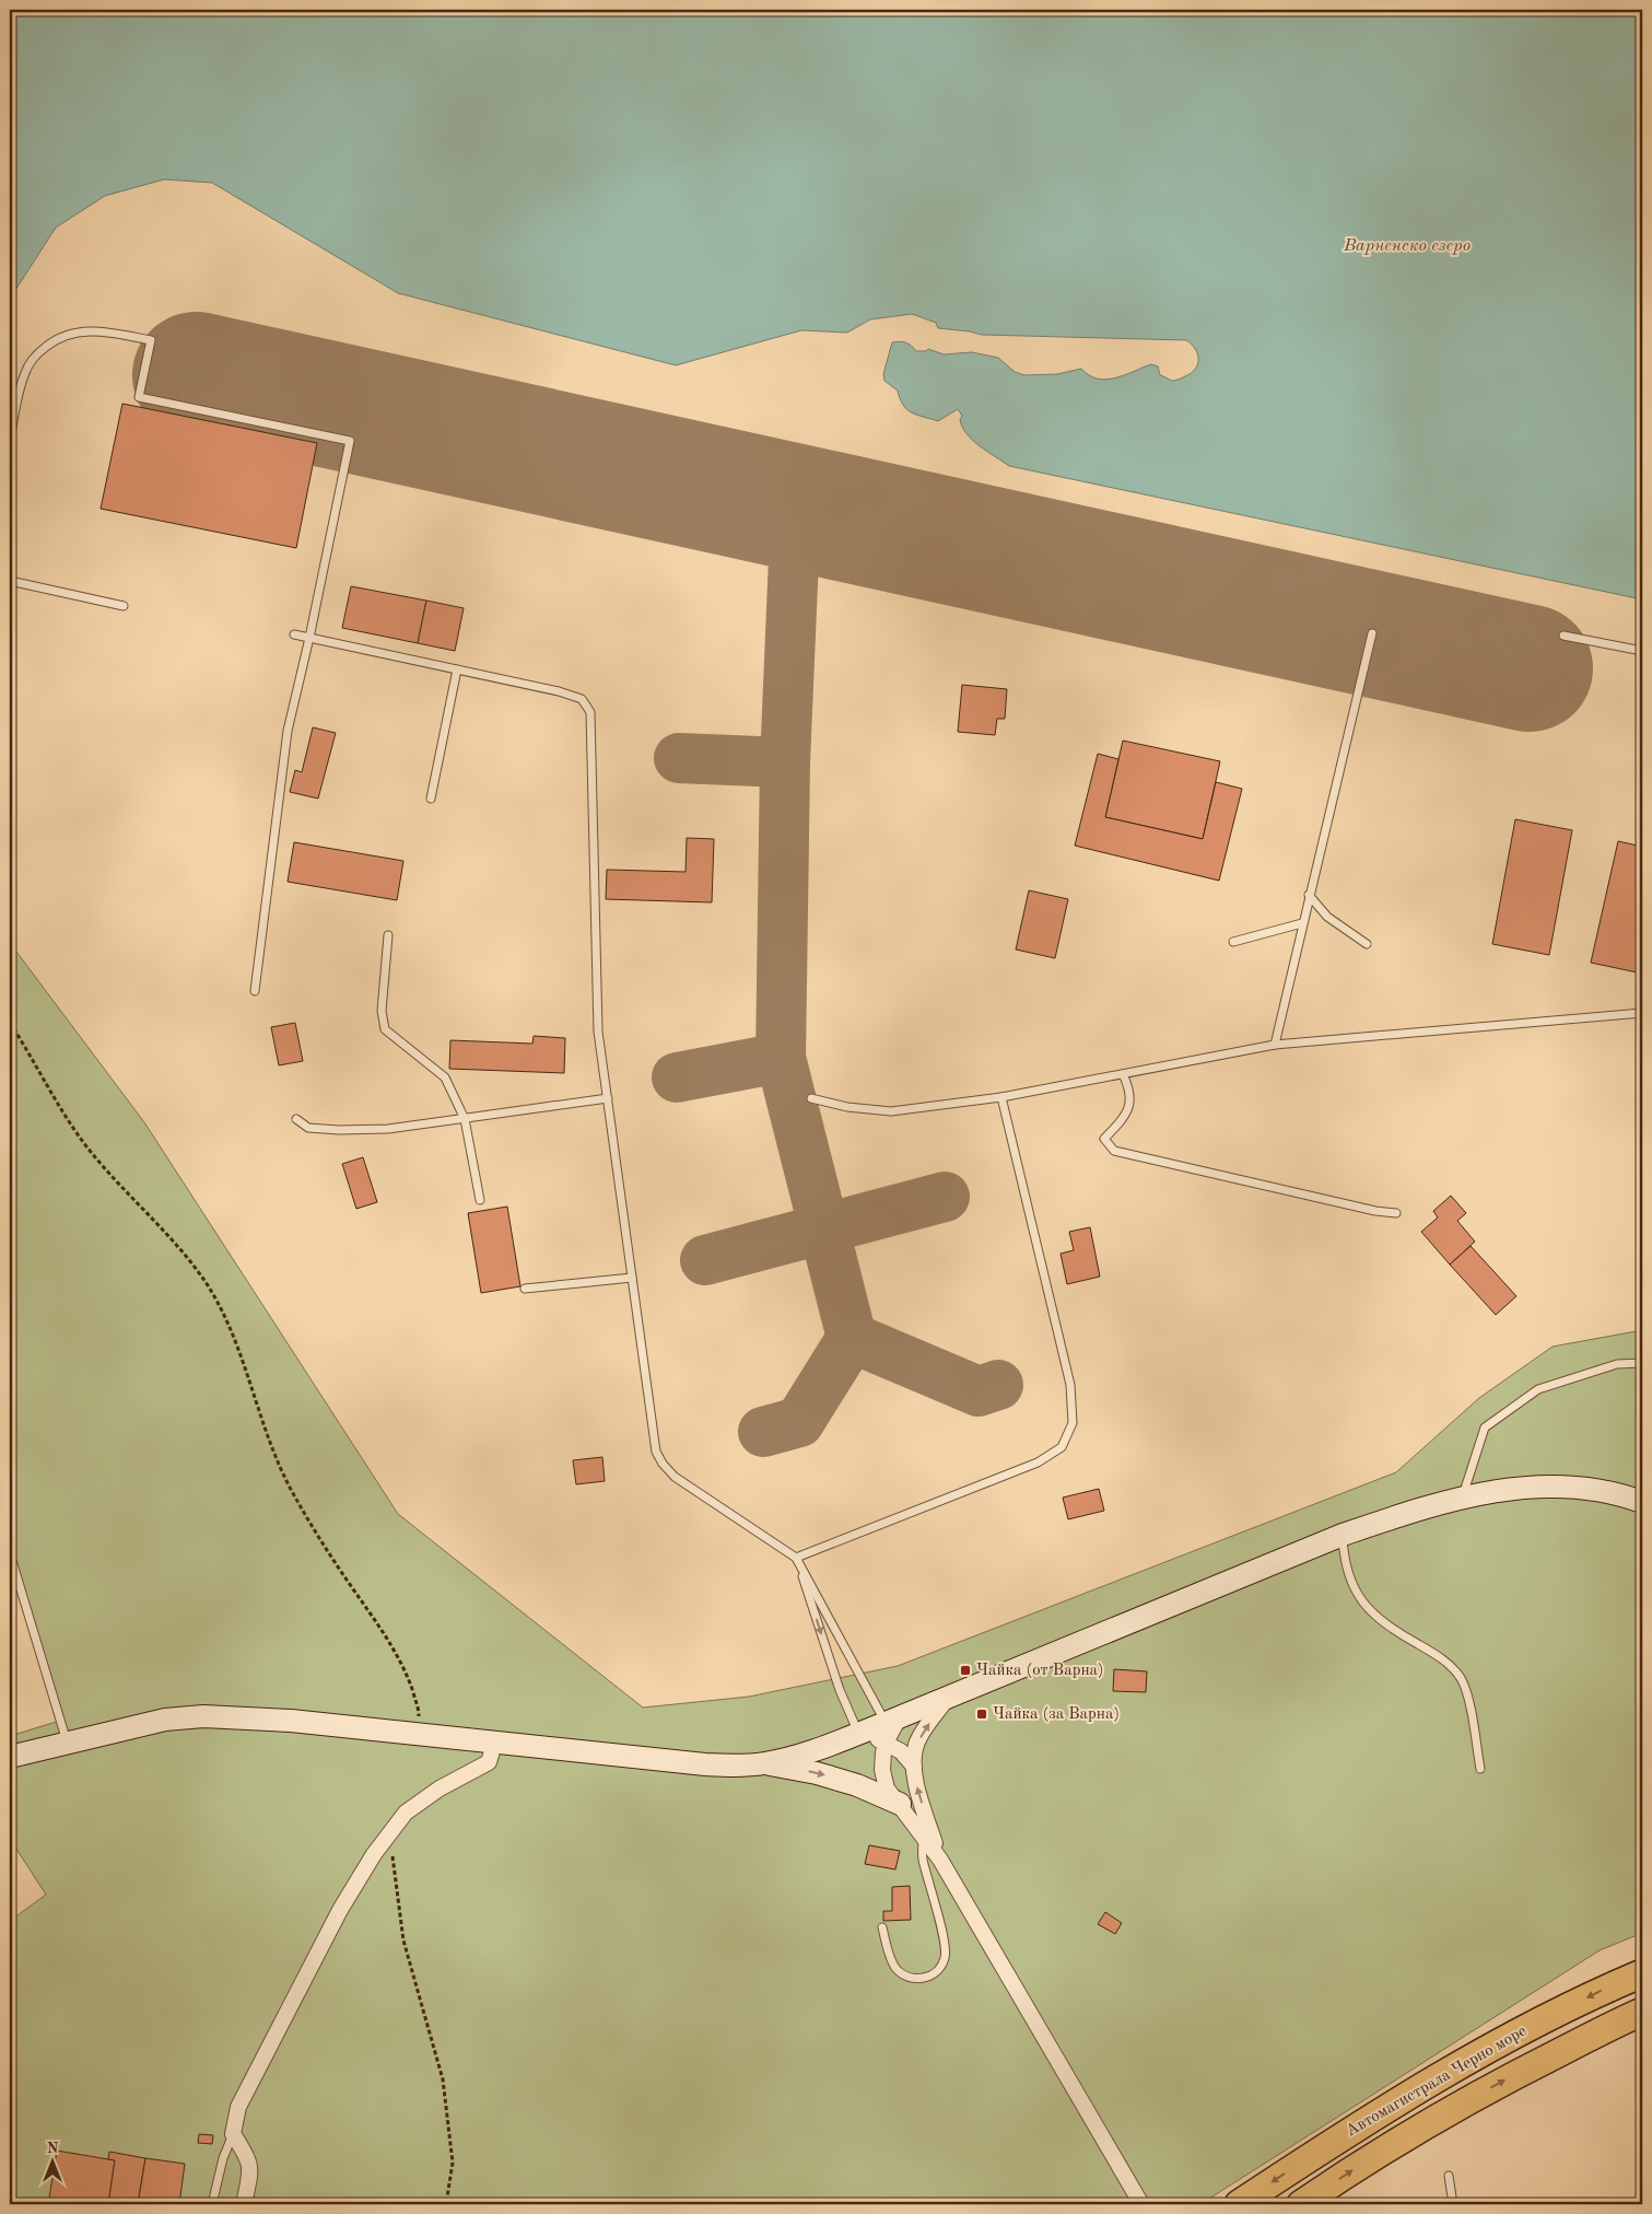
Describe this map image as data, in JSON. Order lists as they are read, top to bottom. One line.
{"streets":{"highway":["Автомагистрала Черно море"]},"water":["Варненско езеро"],"places":{"transit":["Чайка (от Варна)","Чайка (за Варна)"]},"north":"top"}
